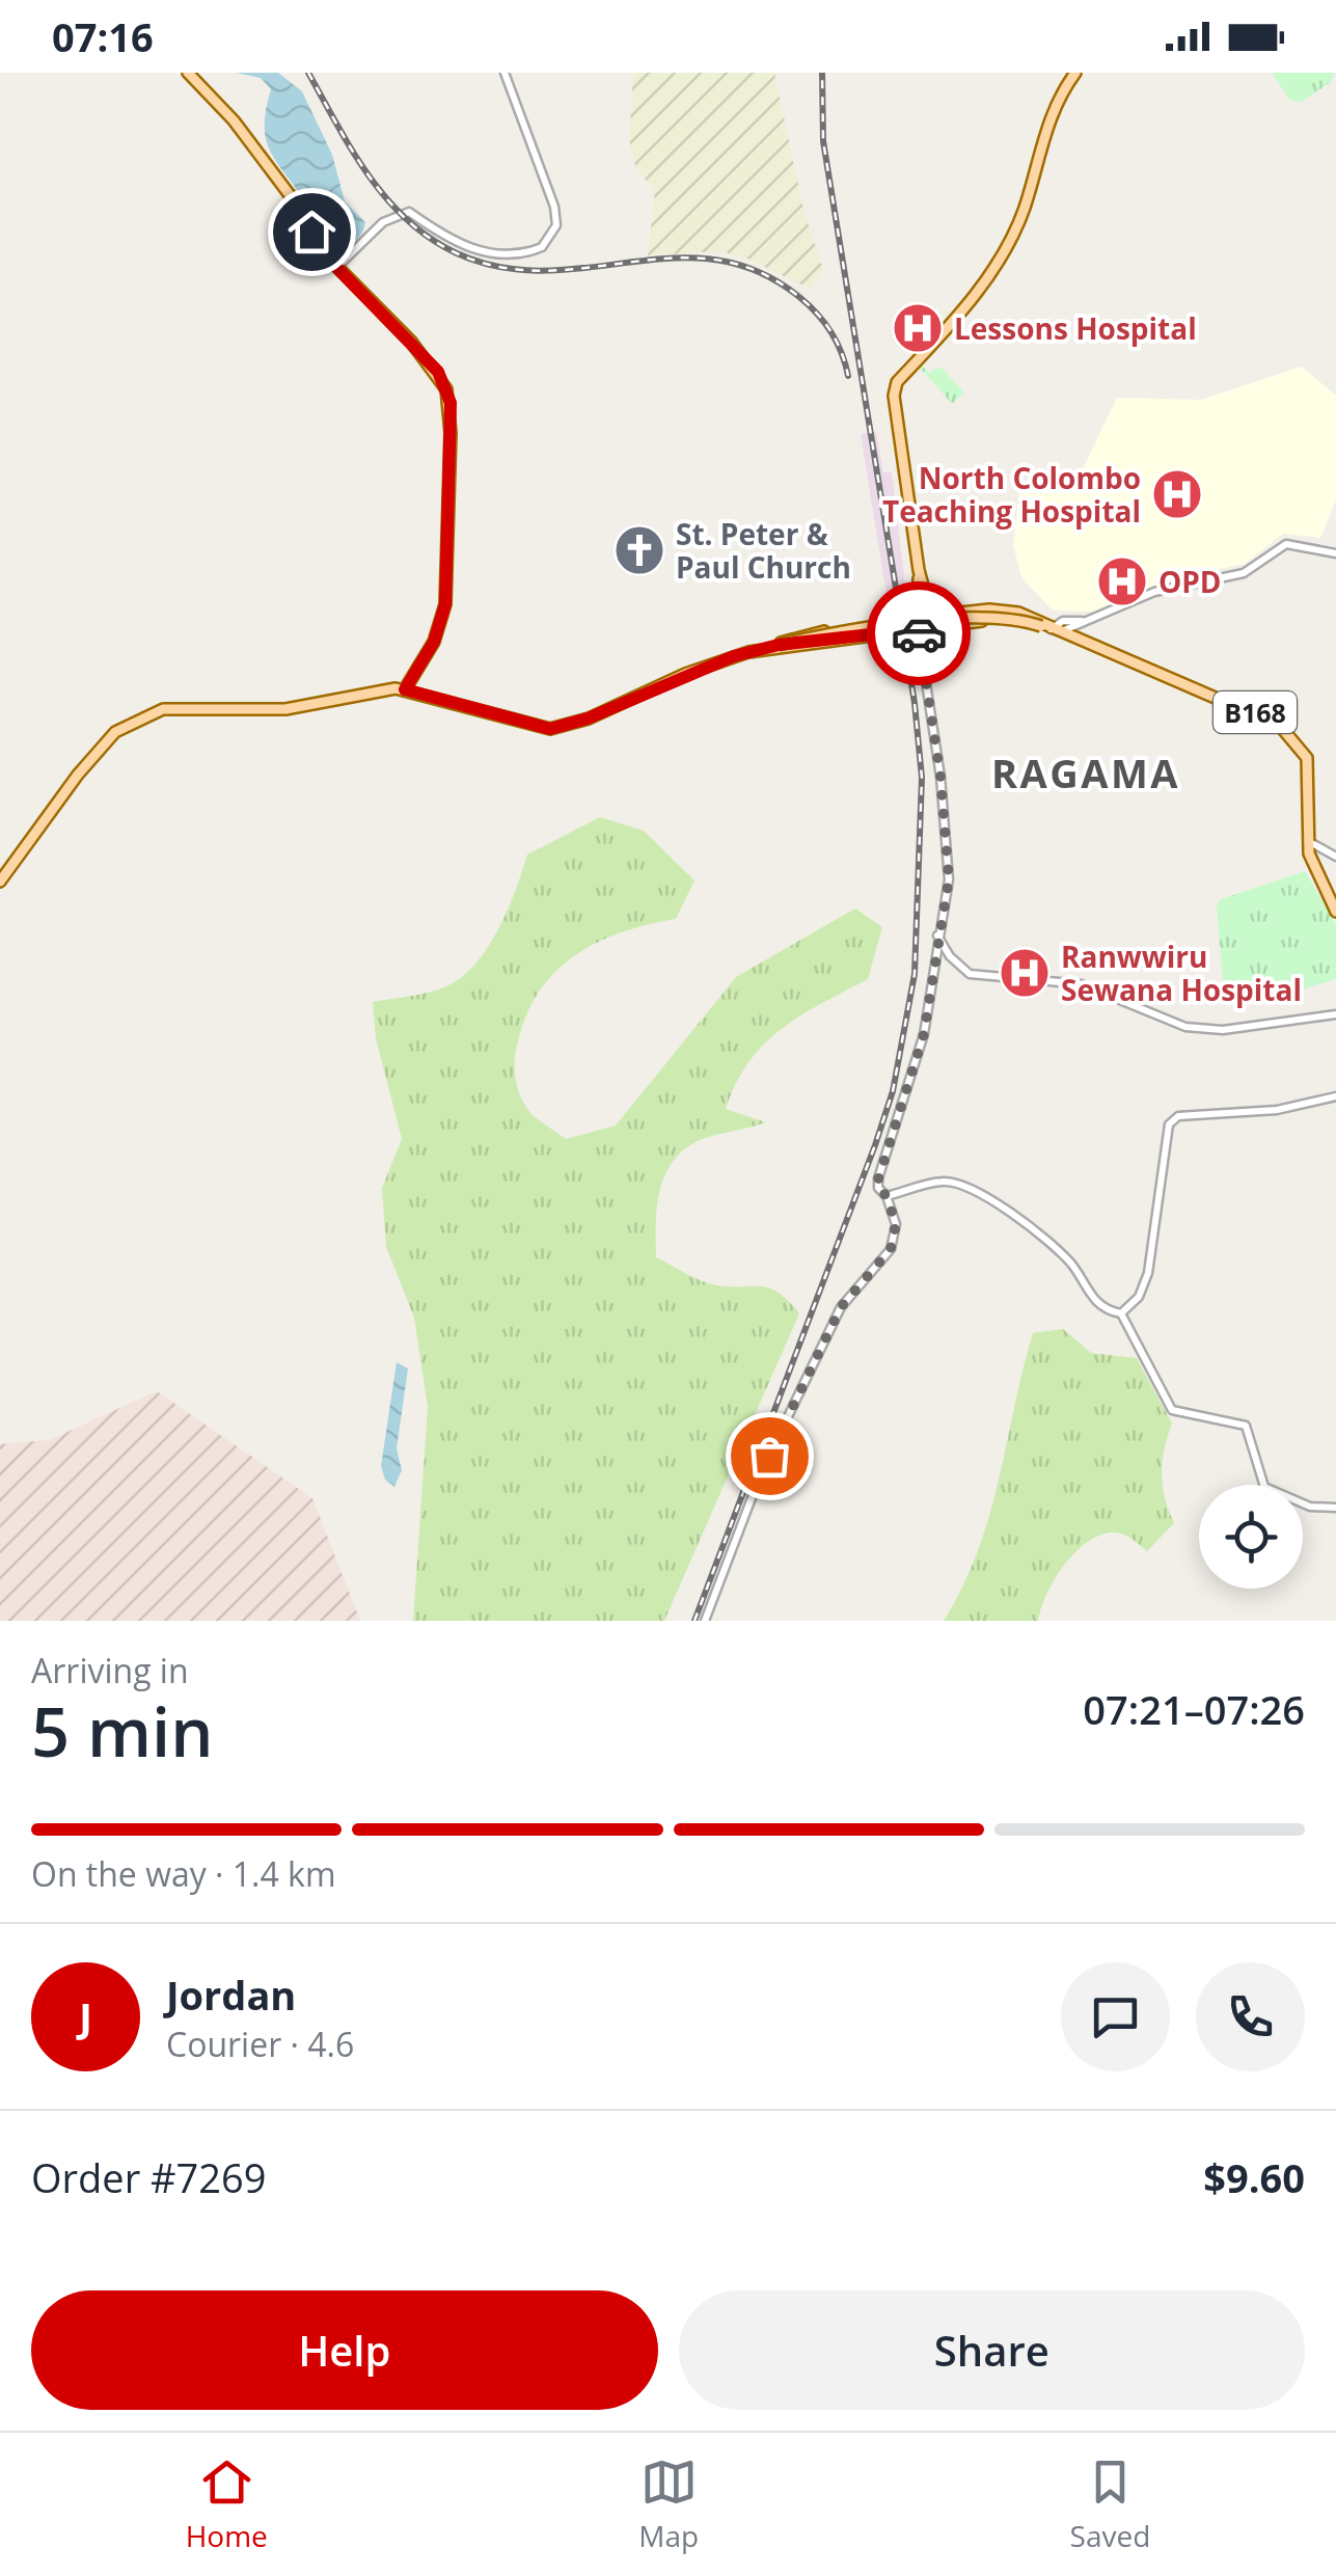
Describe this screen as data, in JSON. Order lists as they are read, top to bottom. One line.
{"streets":{"main road":["B168"]},"districts":["RAGAMA"],"places":{"hospital":["Lessons Hospital","North Colombo Teaching Hospital","OPD","Ranwwiru Sewana Hospital"],"church":["St. Peter & Paul Church"]},"page":{"status":"07:16","heading":["5 min","Arriving in","07:21–07:26"],"panel":["Jordan","Courier · 4.6","Order #7269","$9.60"],"bar":"On the way · 1.4 km","round":"J","buttons":["Help","Share"],"tabs":["Home","Map","Saved"]}}
